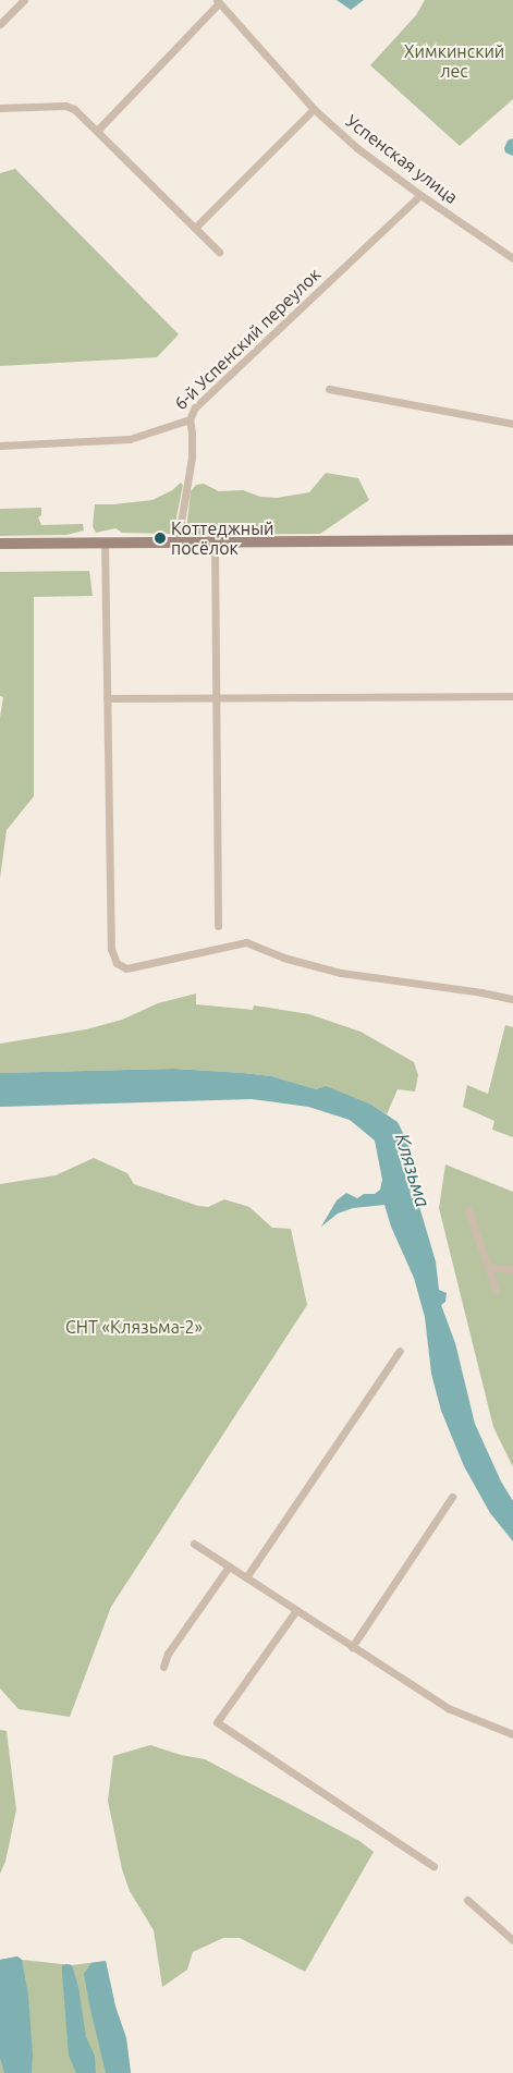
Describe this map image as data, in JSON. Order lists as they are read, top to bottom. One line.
{"streets":{"street":["Успенская улица","6-й Успенский переулок"]},"crossings":[["Успенская улица","6-й Успенский переулок"]],"water":["Клязьма"],"parks":["Химкинский лес","СНТ «Клязьма-2»"],"places":["Коттеджный посёлок"]}
